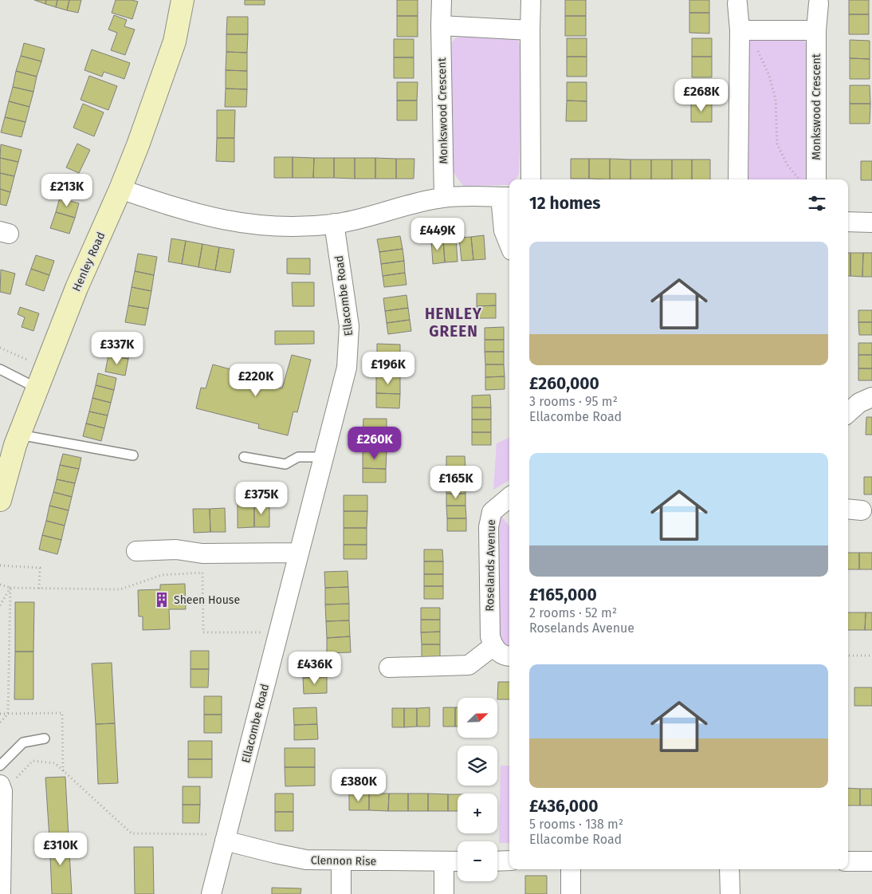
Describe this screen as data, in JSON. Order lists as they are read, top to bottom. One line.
{"streets":{"main road":["Henley Road"],"street":["Monkswood Crescent","Ellacombe Road","Roselands Avenue","Clennon Rise"]},"crossings":[["Ellacombe Road","Clennon Rise"]],"districts":["HENLEY GREEN"],"places":{"building":["Sheen House"]},"north":"top right","page":{"price":["£268K","£213K","£449K","£337K","£196K","£220K","£260K","£165K","£375K","£436K","£380K","£310K"],"heading":"12 homes","list":[{"name":"£260,000","note":"3 rooms · 95 m² · Ellacombe Road"},{"name":"£165,000","note":"2 rooms · 52 m² · Roselands Avenue"},{"name":"£436,000","note":"5 rooms · 138 m² · Ellacombe Road"}],"map_buttons":["+","−"]}}
